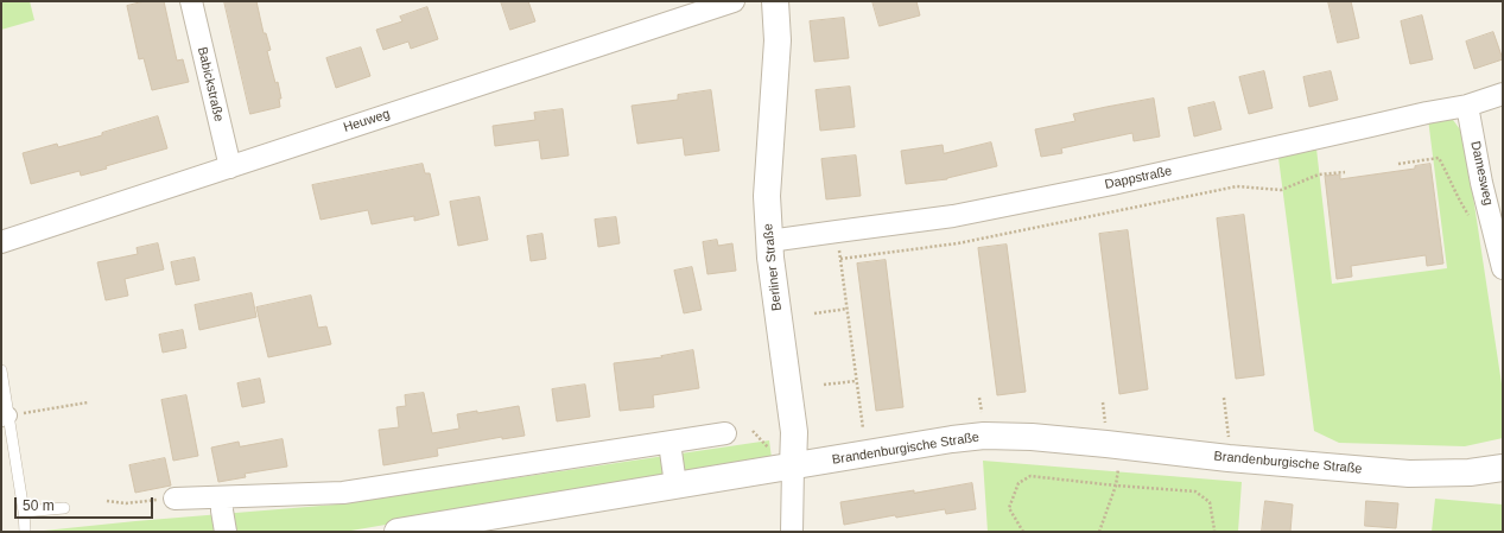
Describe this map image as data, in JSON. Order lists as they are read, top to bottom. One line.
{"streets":{"street":["Babickstraße","Heuweg","Damesweg","Dappstraße","Berliner Straße","Brandenburgische Straße"]},"crossings":[["Babickstraße","Heuweg"],["Damesweg","Dappstraße"],["Dappstraße","Berliner Straße"],["Berliner Straße","Brandenburgische Straße"]],"scale_bar":"50 m"}
